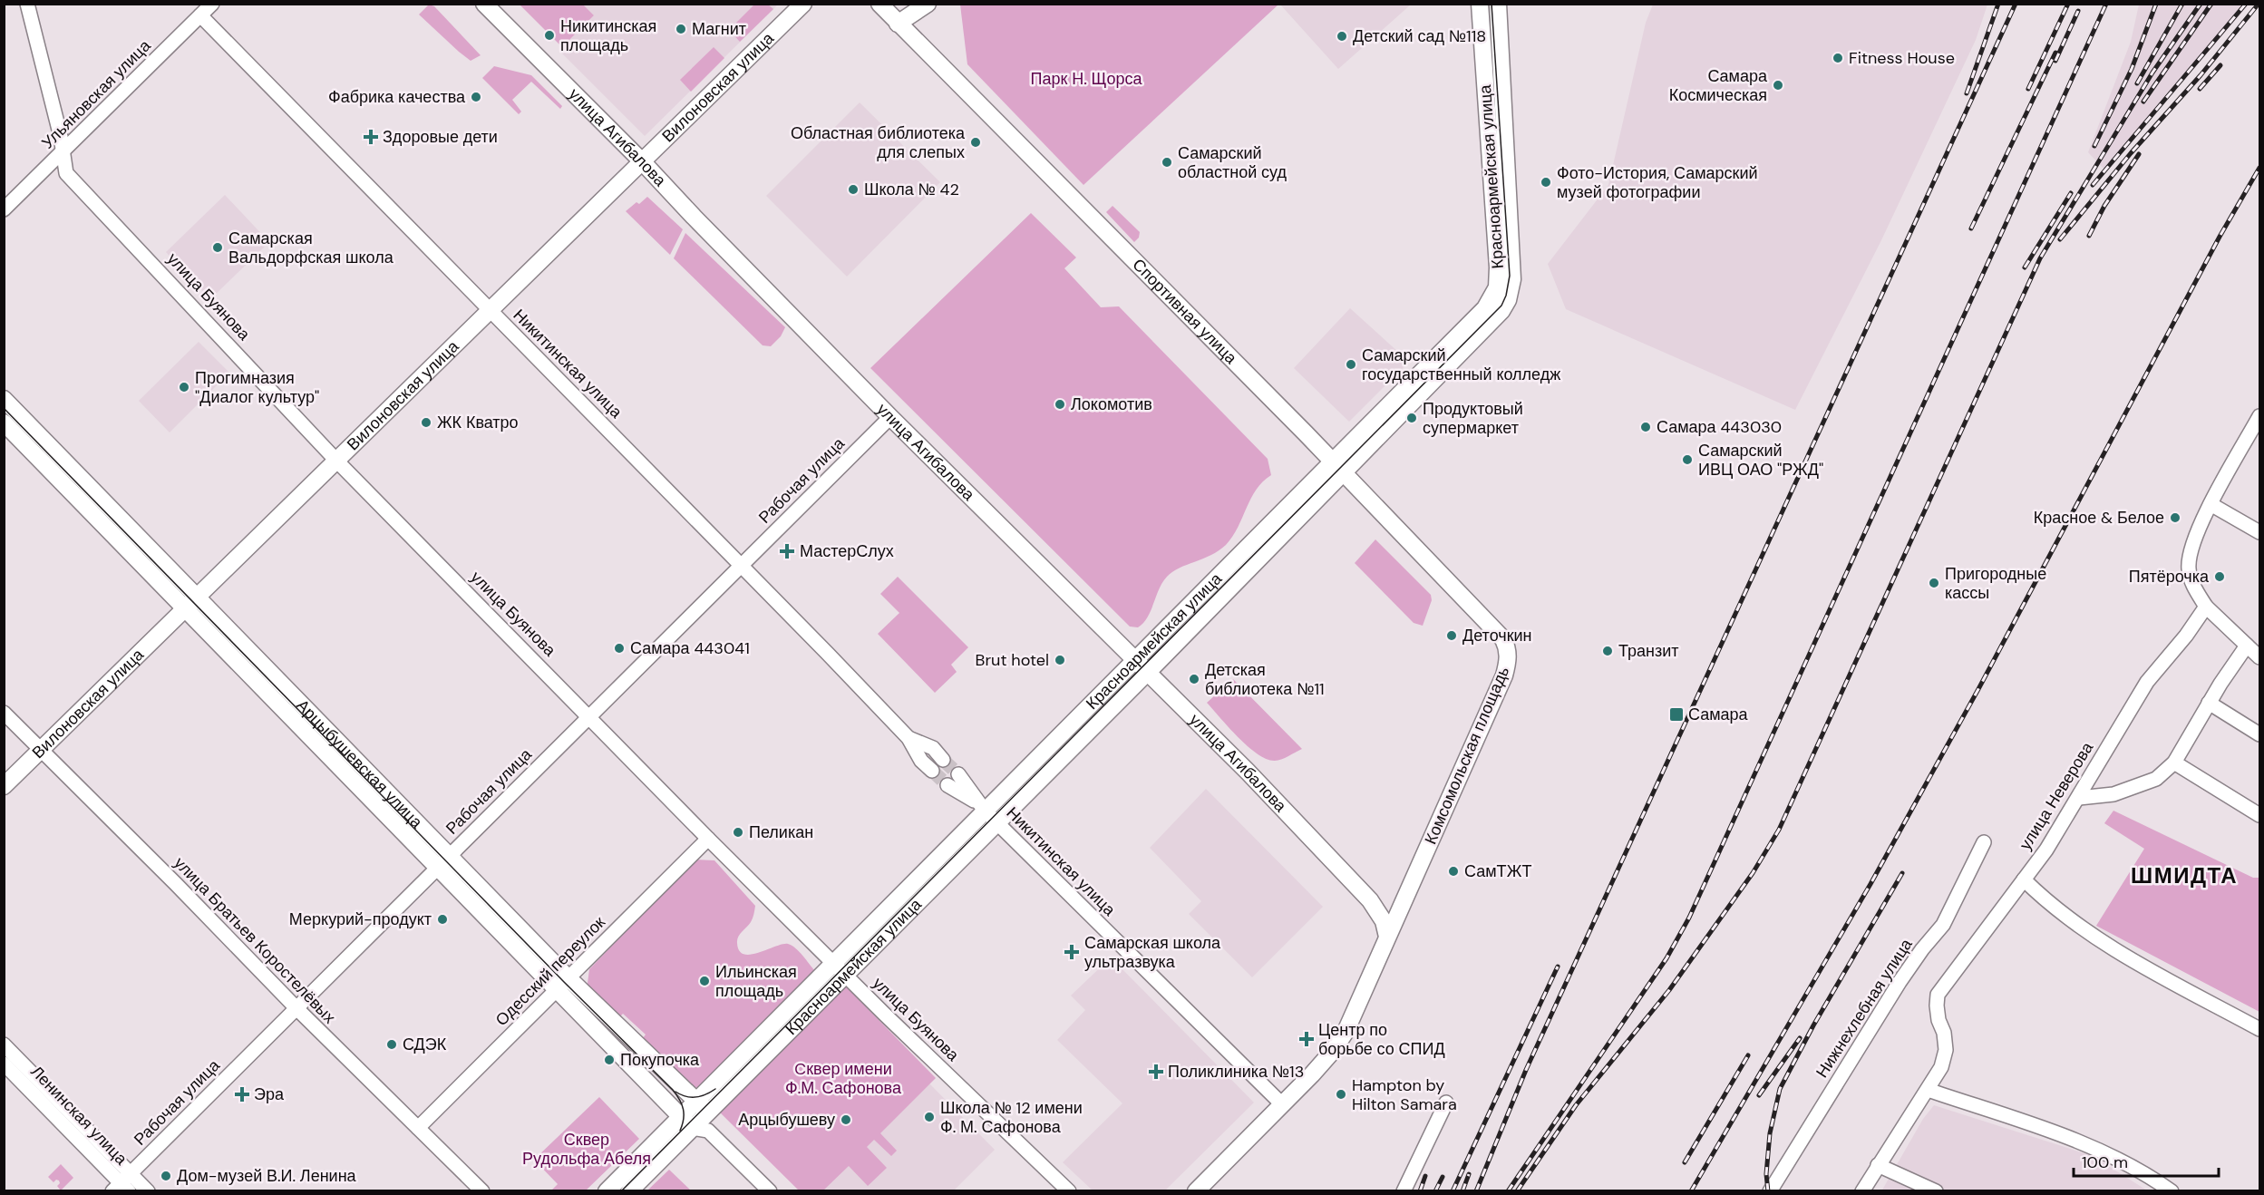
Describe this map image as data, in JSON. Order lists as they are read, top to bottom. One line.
{"streets":{"main road":["Вилоновская улица","улица Агибалова","Красноармейская улица","Спортивная улица","Комсомольская площадь","Арцыбушевская улица"],"street":["Ульяновская улица","улица Буянова","Никитинская улица","Рабочая улица","улица Неверова","улица Братьев Коростелёвых","Одесский переулок","Нижнехлебная улица","Ленинская улица"]},"crossings":[["Вилоновская улица","улица Агибалова"],["Вилоновская улица","улица Буянова"],["Вилоновская улица","Никитинская улица"],["Вилоновская улица","Арцыбушевская улица"],["Вилоновская улица","улица Братьев Коростелёвых"],["Ульяновская улица","улица Буянова"],["Ульяновская улица","Никитинская улица"],["улица Агибалова","Красноармейская улица"],["улица Агибалова","Рабочая улица"],["улица Агибалова","Комсомольская площадь"],["Красноармейская улица","улица Буянова"],["Красноармейская улица","Спортивная улица"],["Красноармейская улица","Никитинская улица"],["Красноармейская улица","Арцыбушевская улица"],["улица Буянова","Рабочая улица"],["улица Буянова","Одесский переулок"],["Спортивная улица","Комсомольская площадь"],["Никитинская улица","Рабочая улица"],["Никитинская улица","Комсомольская площадь"],["Рабочая улица","Арцыбушевская улица"],["Рабочая улица","улица Братьев Коростелёвых"],["Рабочая улица","Ленинская улица"],["Арцыбушевская улица","Одесский переулок"],["улица Братьев Коростелёвых","Одесский переулок"]],"districts":["ШМИДТА"],"parks":["Парк Н. Щорса","Cквер имени Ф.М. Сафонова","Сквер Рудольфа Абеля"],"places":{"other":["Магнит","Никитинская площадь","Детский сад №118","Fitness House","Самара Космическая","Фабрика качества","Областная библиотека для слепых","Самарский областной суд","Фото-История, Самарский музей фотографии","Школа № 42","Самарская Вальдорфская школа","Самарский государственный колледж","Прогимназия \"Диалог культур\"","Локомотив","Продуктовый супермаркет","ЖК Кватро","Самара 443030","Самарский ИВЦ ОАО \"РЖД\"","Красное & Белое","Пятёрочка","Пригородные кассы","Деточкин","Самара 443041","Транзит","Brut hotel","Детская библиотека №11","Пеликан","СамТЖТ","Меркурий-продукт","Ильинская площадь","СДЭК","Покупочка","Hampton by Hilton Samara","Школа № 12 имени Ф. М. Сафонова","Арцыбушеву","Дом-музей В.И. Ленина"],"health":["Здоровые дети","МастерСлух","Самарская школа ультразвука","Центр по борьбе со СПИД","Поликлиника №13","Эра"],"transit":["Самара"]},"scale_bar":"100 m"}
